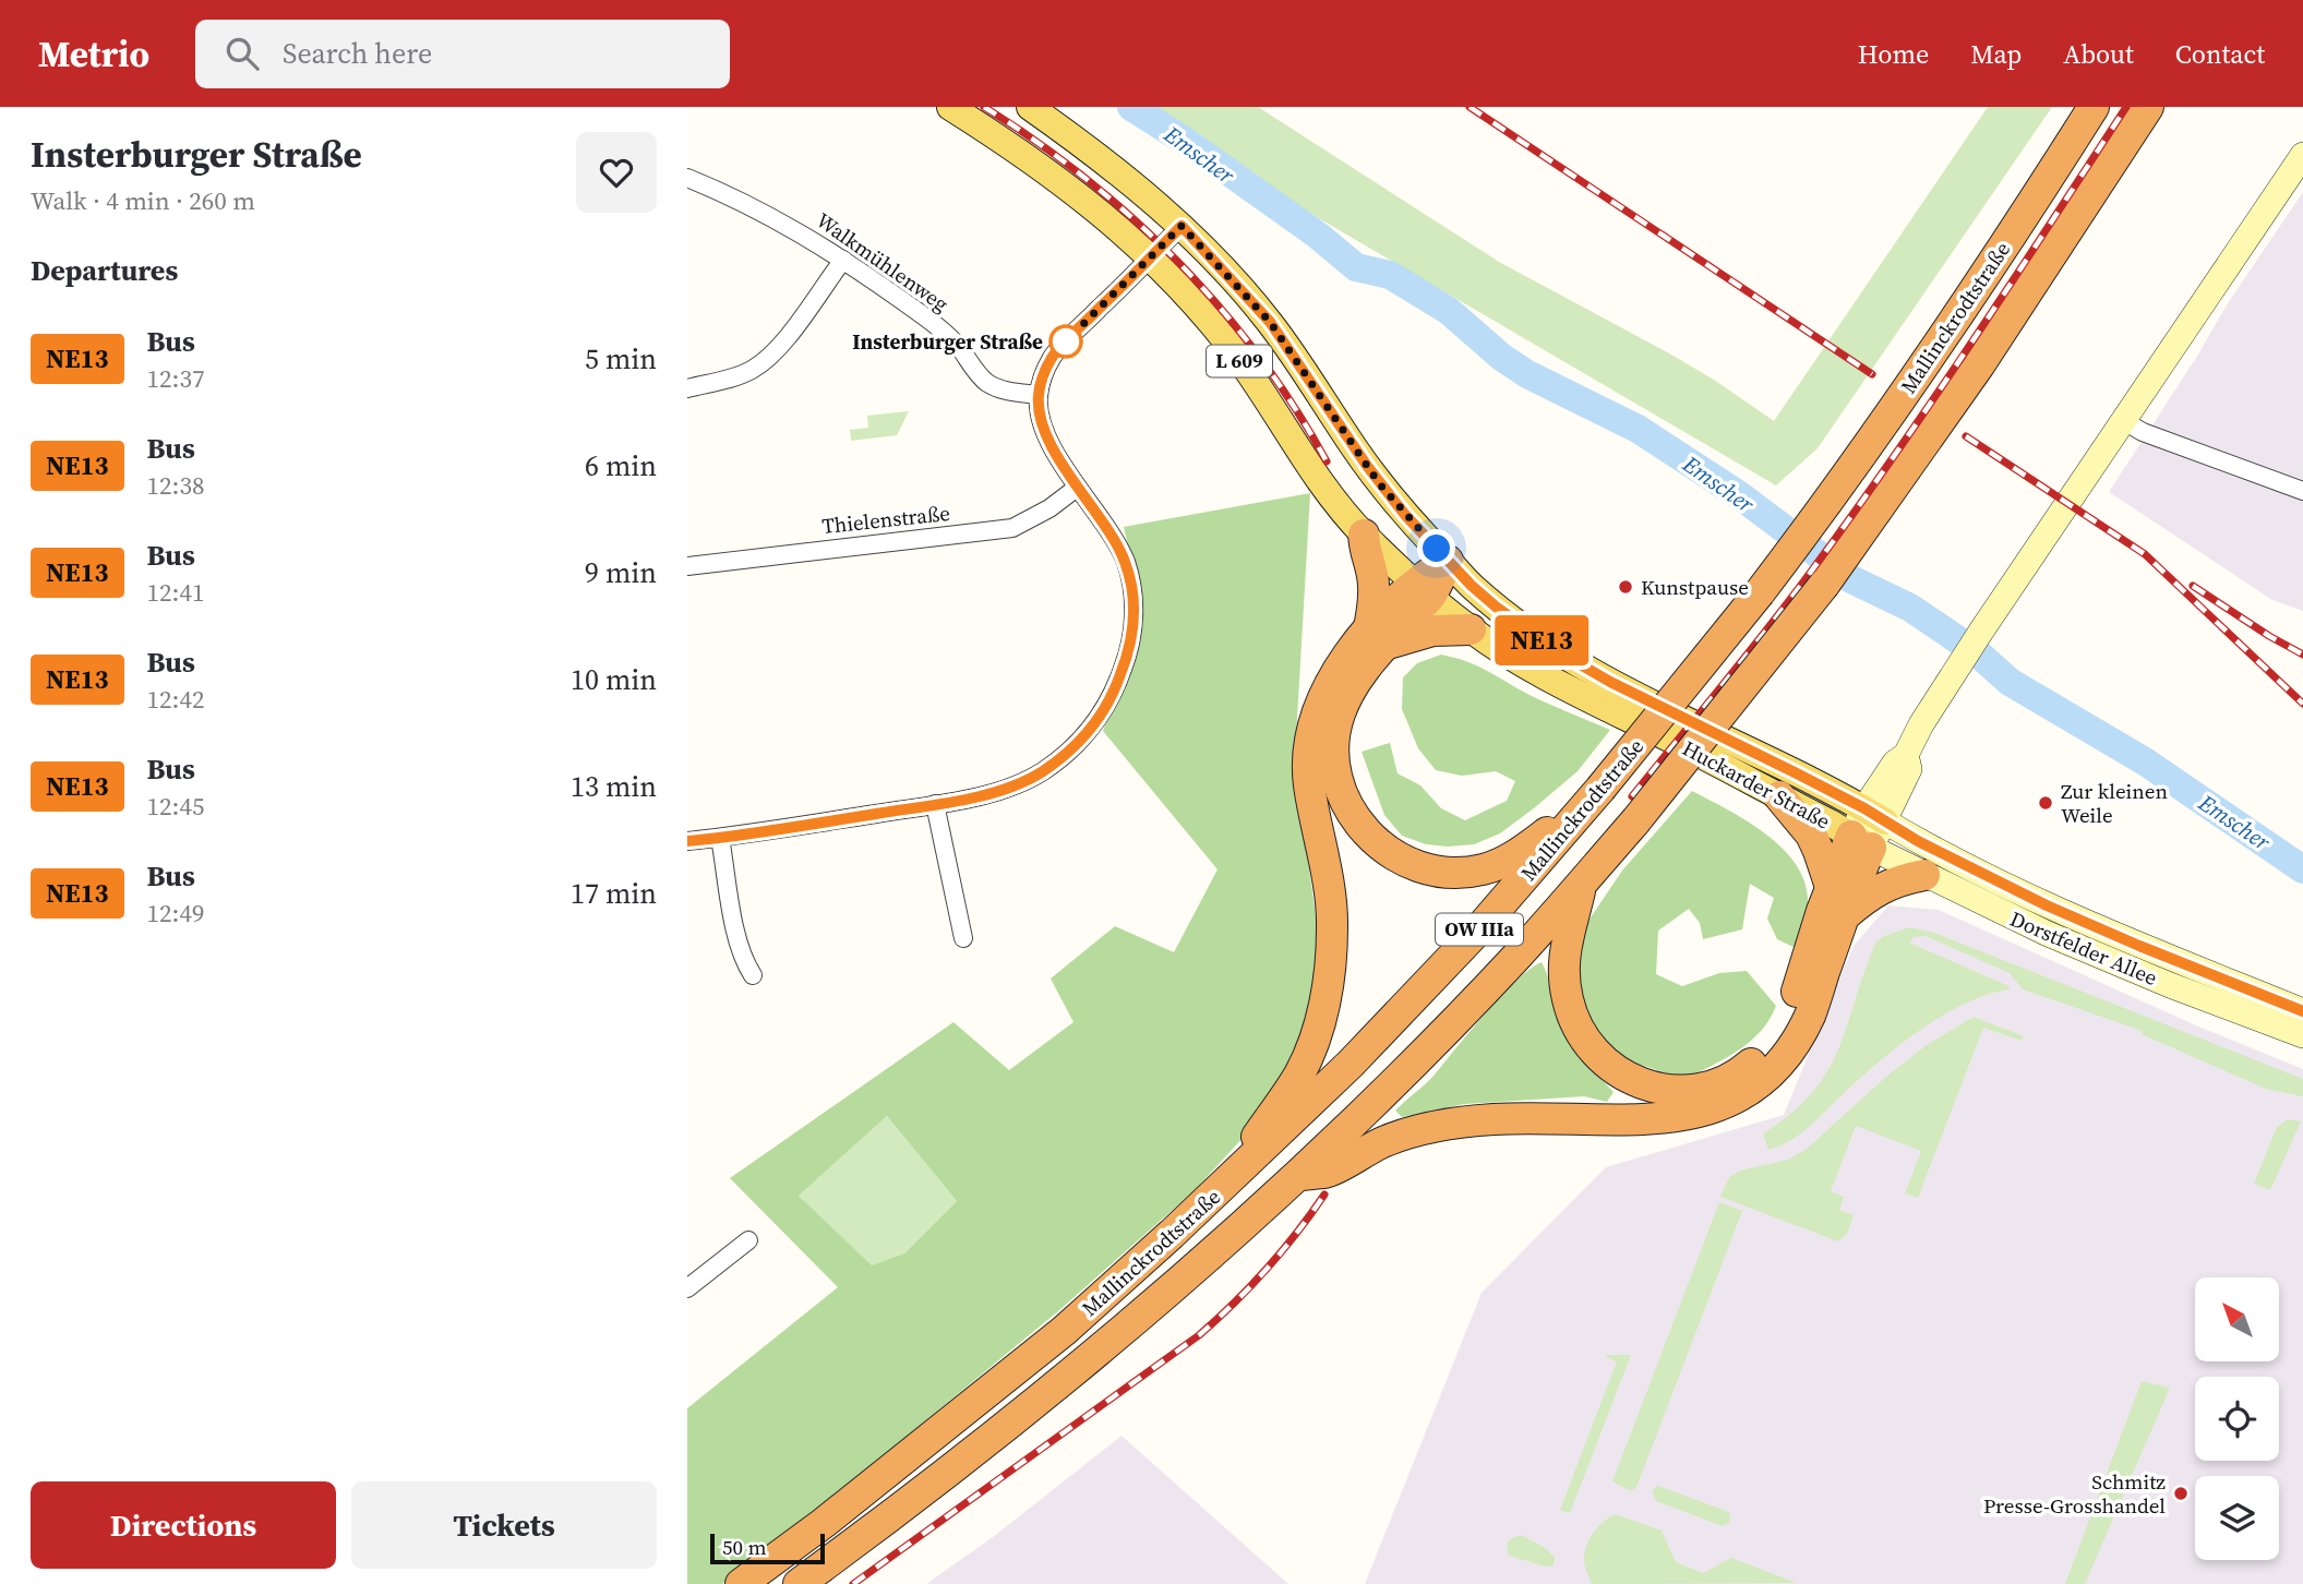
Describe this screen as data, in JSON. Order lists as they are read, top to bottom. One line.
{"streets":{"highway":["Mallinckrodtstraße","OW IIIa"],"main road":["L 609","Huckarder Straße","Dorstfelder Allee"],"street":["Walkmühlenweg","Thielenstraße"]},"crossings":[["Huckarder Straße","Dorstfelder Allee"]],"water":["Emscher"],"places":["Insterburger Straße","Kunstpause","Zur kleinen Weile","Schmitz Presse-Grosshandel"],"lines":["bus line NE13"],"scale_bar":"50 m","north":"top left","page":{"header":"Metrio","search":"Search here","nav":["Home","Map","About","Contact"],"heading":[["Insterburger Straße","Walk · 4 min · 260 m"],"Departures"],"on_map":"NE13","list":[{"mark":"NE13","name":"Bus","note":"12:37","value":"5 min"},{"mark":"NE13","name":"Bus","note":"12:38","value":"6 min"},{"mark":"NE13","name":"Bus","note":"12:41","value":"9 min"},{"mark":"NE13","name":"Bus","note":"12:42","value":"10 min"},{"mark":"NE13","name":"Bus","note":"12:45","value":"13 min"},{"mark":"NE13","name":"Bus","note":"12:49","value":"17 min"}],"buttons":["Directions","Tickets"],"scale":"50 m"}}
